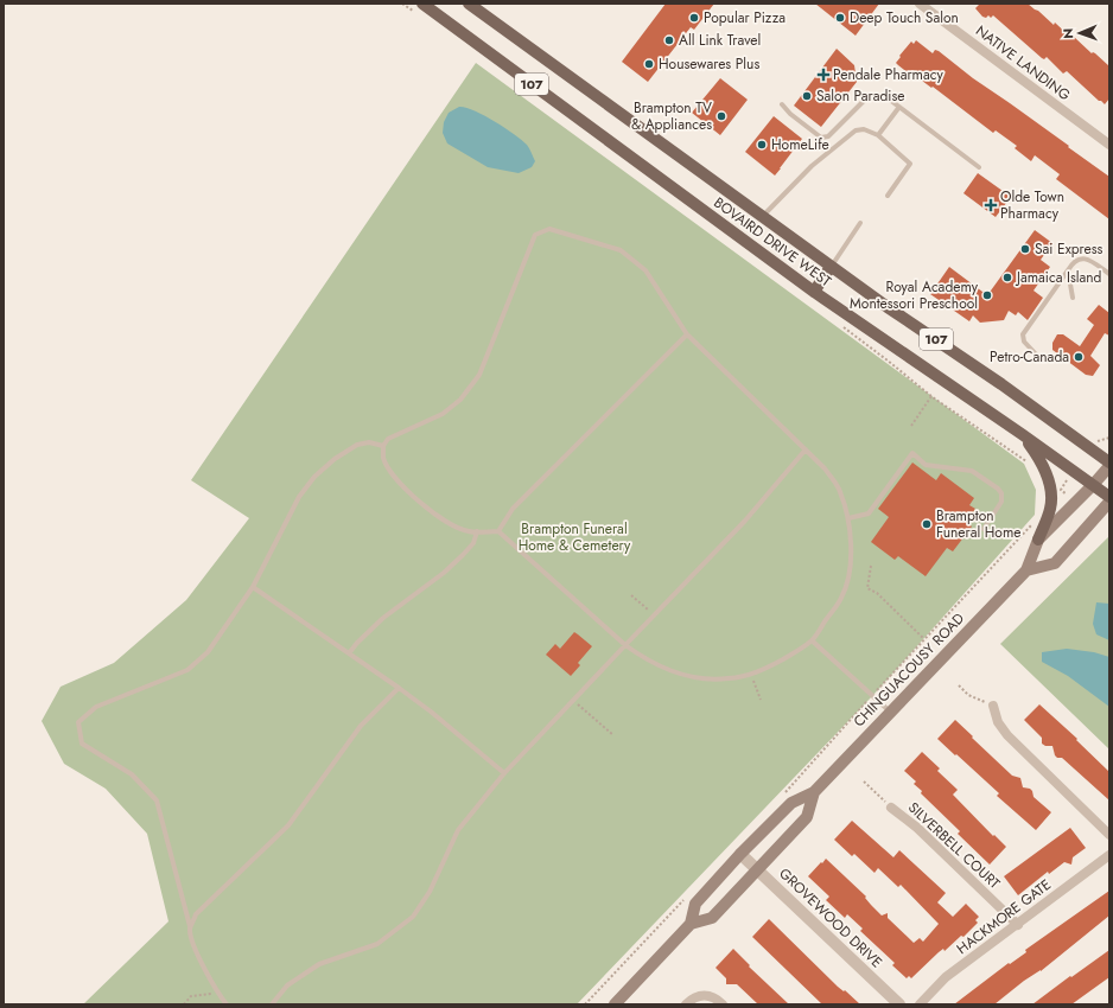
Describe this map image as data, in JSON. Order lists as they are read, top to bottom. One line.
{"streets":{"main road":["107","BOVAIRD DRIVE WEST","CHINGUACOUSY ROAD"],"street":["NATIVE LANDING","SILVERBELL COURT","HACKMORE GATE","GROVEWOOD DRIVE"]},"crossings":[["BOVAIRD DRIVE WEST","CHINGUACOUSY ROAD"],["CHINGUACOUSY ROAD","GROVEWOOD DRIVE"],["SILVERBELL COURT","HACKMORE GATE"]],"parks":["Brampton Funeral Home & Cemetery"],"places":{"other":["Popular Pizza","Deep Touch Salon","All Link Travel","Housewares Plus","Salon Paradise","Brampton TV & Appliances","HomeLife","Sai Express","Jamaica Island","Royal Academy Montessori Preschool","Petro-Canada","Brampton Funeral Home"],"health":["Pendale Pharmacy","Olde Town Pharmacy"]},"north":"left"}
